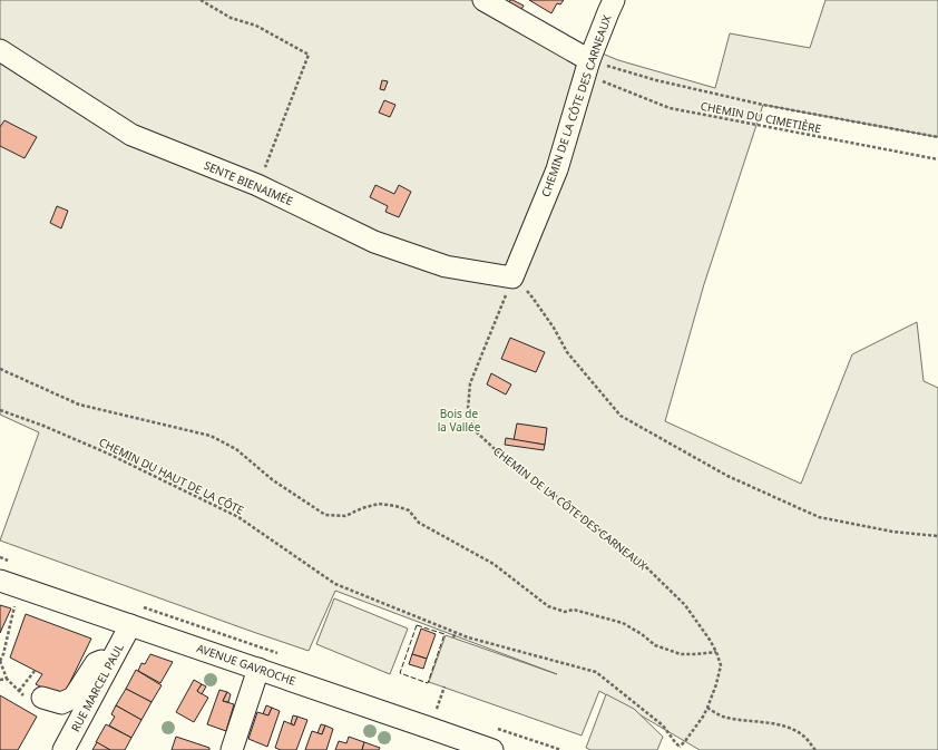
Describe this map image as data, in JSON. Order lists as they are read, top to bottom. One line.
{"streets":{"street":["CHEMIN DE LA CÔTE DES CARNEAUX","SENTE BIENAIMÉE","AVENUE GAVROCHE","RUE MARCEL PAUL"],"path":["CHEMIN DU CIMETIÈRE","CHEMIN DU HAUT DE LA CÔTE"]},"crossings":[["CHEMIN DE LA CÔTE DES CARNEAUX","CHEMIN DU CIMETIÈRE"],["CHEMIN DE LA CÔTE DES CARNEAUX","SENTE BIENAIMÉE"],["CHEMIN DE LA CÔTE DES CARNEAUX","CHEMIN DU HAUT DE LA CÔTE"],["AVENUE GAVROCHE","RUE MARCEL PAUL"]],"parks":["Bois de la Vallée"]}
